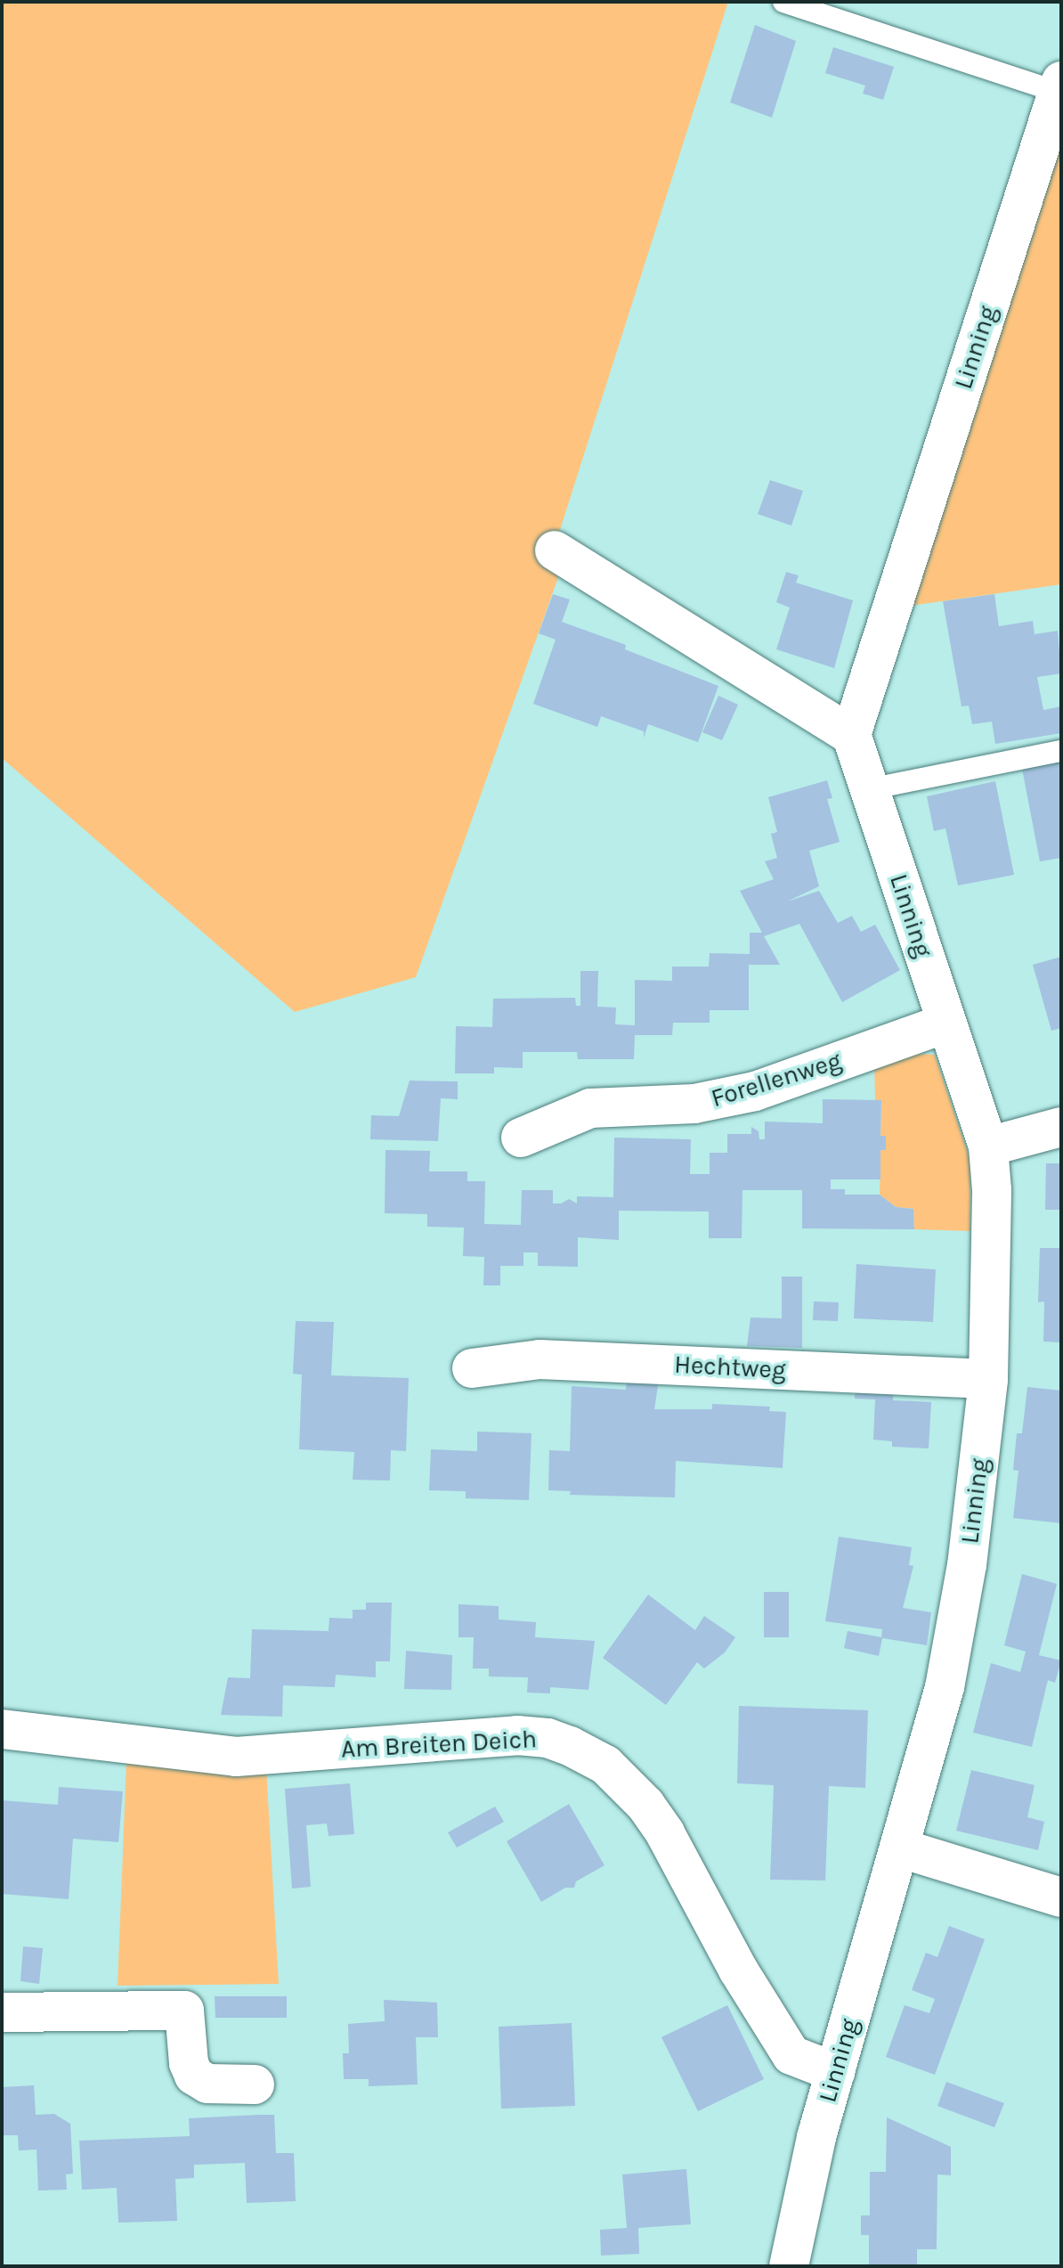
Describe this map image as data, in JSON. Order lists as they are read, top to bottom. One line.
{"streets":{"street":["Linning","Forellenweg","Hechtweg","Am Breiten Deich"]},"crossings":[["Linning","Forellenweg"],["Linning","Hechtweg"],["Linning","Am Breiten Deich"]]}
